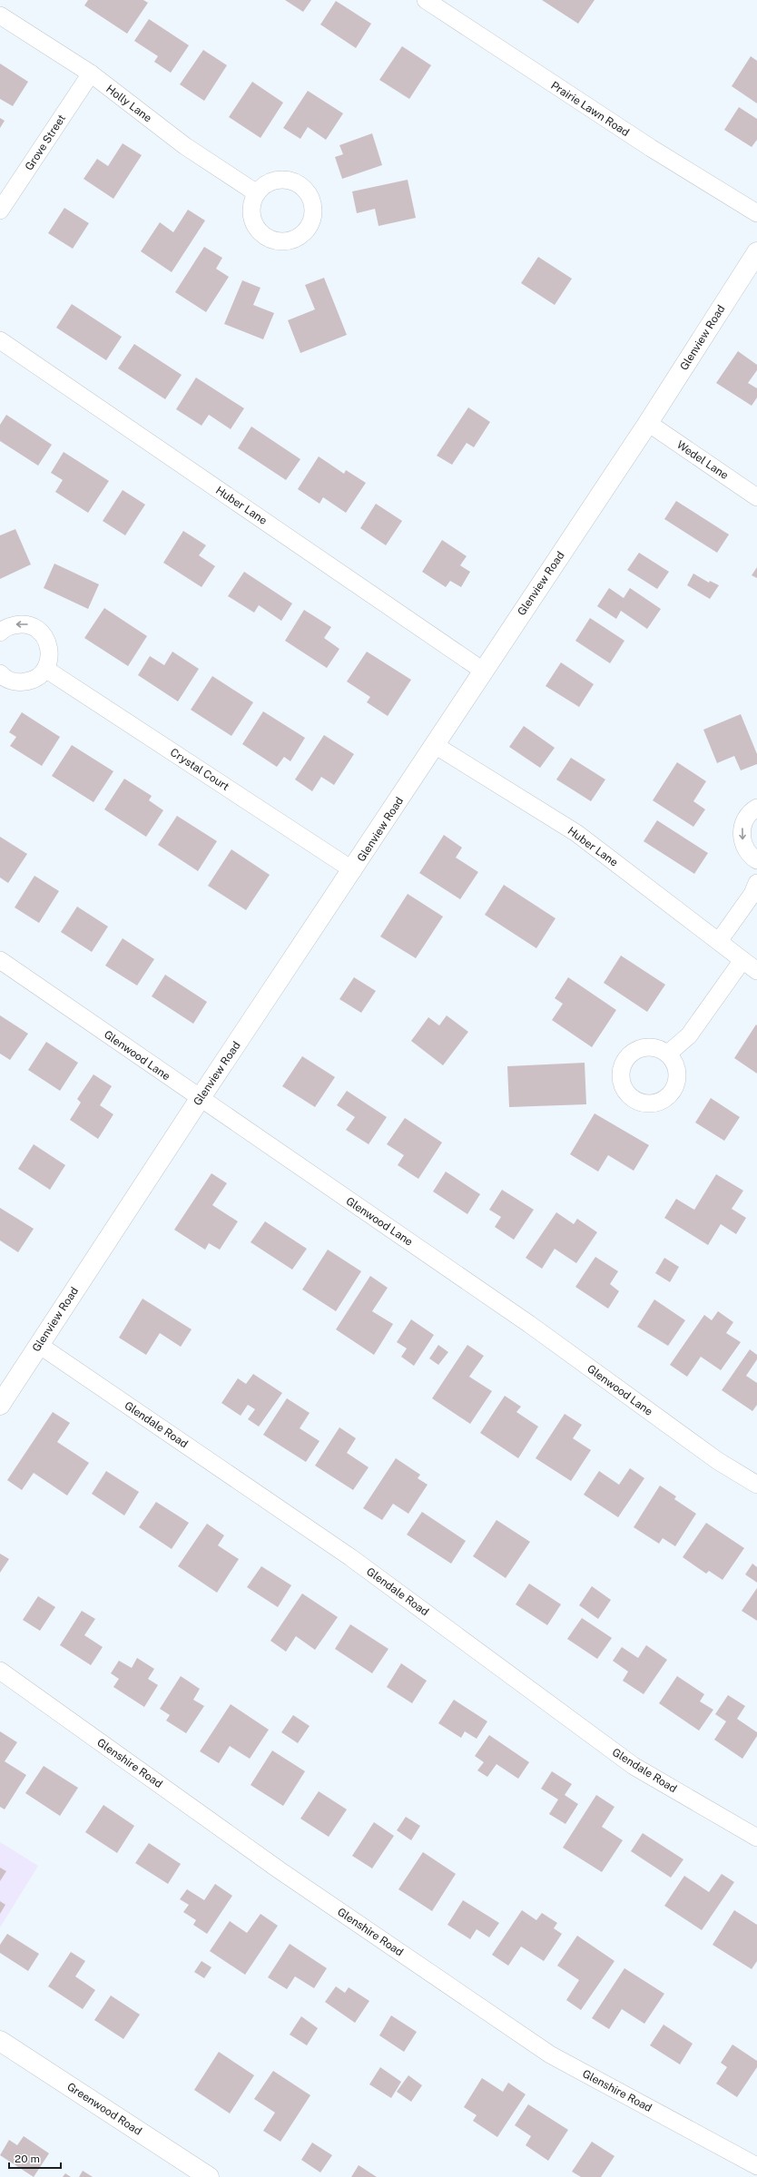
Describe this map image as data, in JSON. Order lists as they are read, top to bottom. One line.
{"streets":{"main road":["Glenview Road","Greenwood Road"],"street":["Holly Lane","Prairie Lawn Road","Grove Street","Wedel Lane","Huber Lane","Crystal Court","Glenwood Lane","Glendale Road","Glenshire Road"]},"crossings":[["Holly Lane","Grove Street"],["Glenview Road","Wedel Lane"],["Glenview Road","Huber Lane"],["Glenview Road","Crystal Court"],["Glenview Road","Glenwood Lane"],["Glenview Road","Glendale Road"]],"scale_bar":"20 m"}
